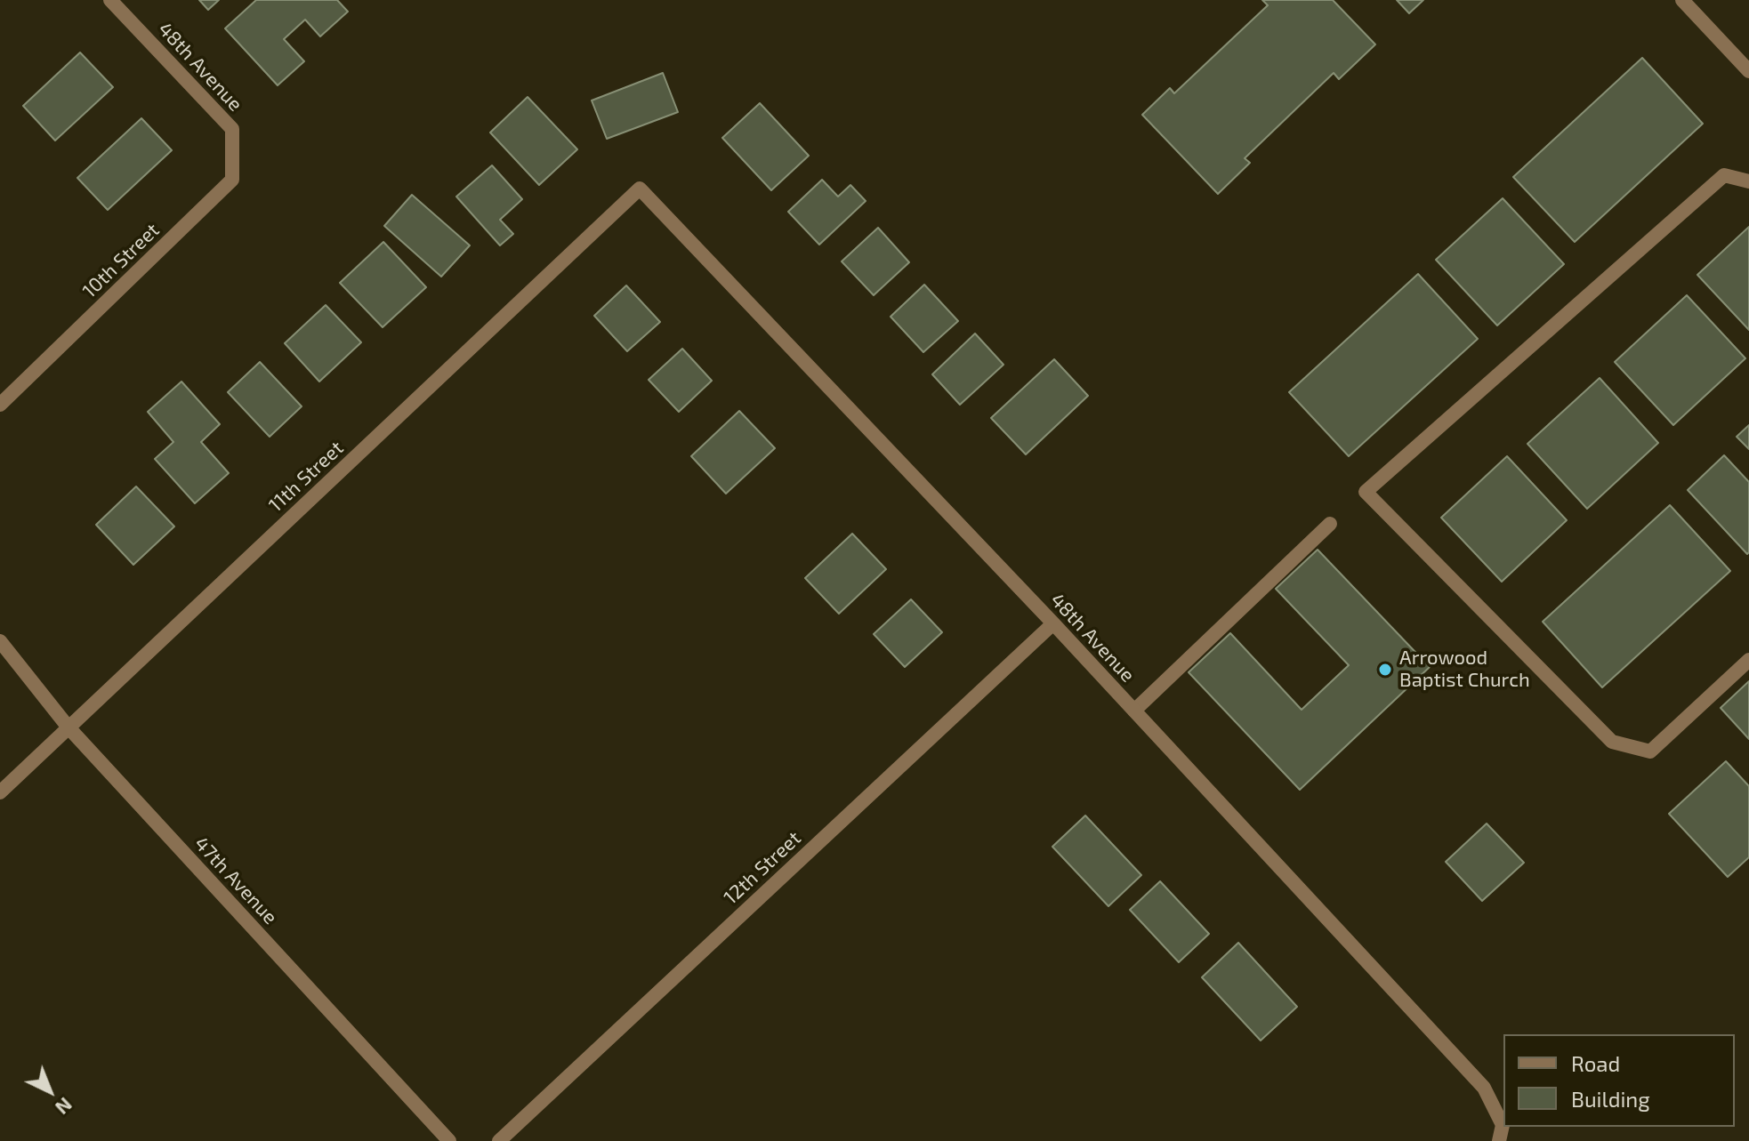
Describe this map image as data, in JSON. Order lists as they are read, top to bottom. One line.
{"streets":{"street":["48th Avenue","10th Street","11th Street","12th Street","47th Avenue"]},"crossings":[["48th Avenue","10th Street"],["48th Avenue","11th Street"],["48th Avenue","12th Street"],["11th Street","47th Avenue"]],"places":["Arrowood Baptist Church"],"legend":["Road","Building"],"north":"bottom right"}
